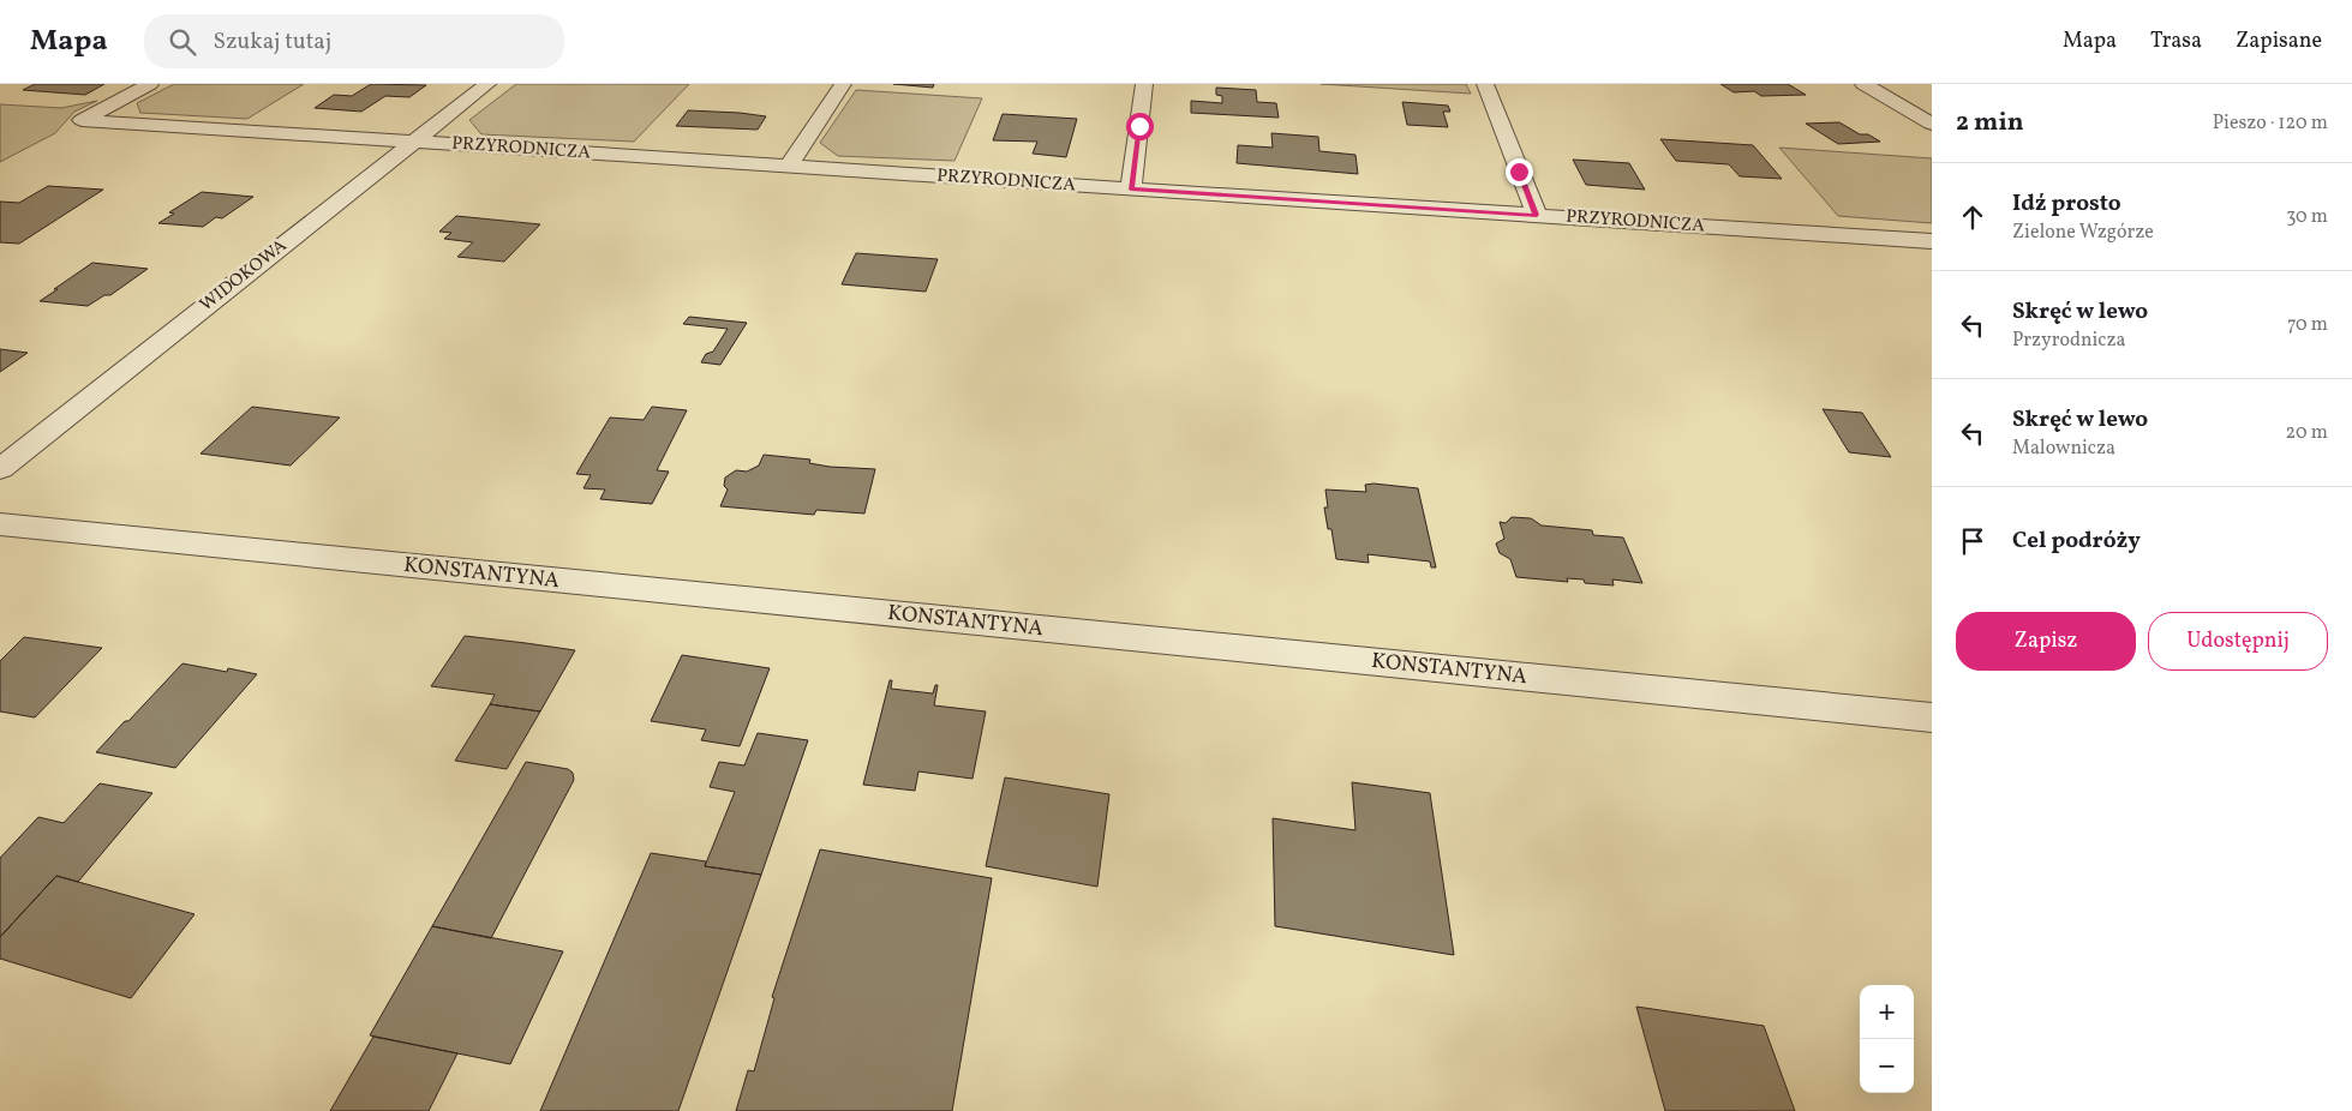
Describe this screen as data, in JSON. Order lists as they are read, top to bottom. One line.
{"streets":{"street":["PRZYRODNICZA","WIDOKOWA","KONSTANTYNA"]},"crossings":[["PRZYRODNICZA","WIDOKOWA"]],"page":{"header":"Mapa","search":"Szukaj tutaj","nav":["Mapa","Trasa","Zapisane"],"heading":["2 min","Pieszo · 120 m"],"list":[["Idź prosto","Zielone Wzgórze","30 m"],["Skręć w lewo","Przyrodnicza","70 m"],["Skręć w lewo","Malownicza","20 m"],"Cel podróży"],"buttons":["Zapisz","Udostępnij"],"map_buttons":["+","−"]}}
